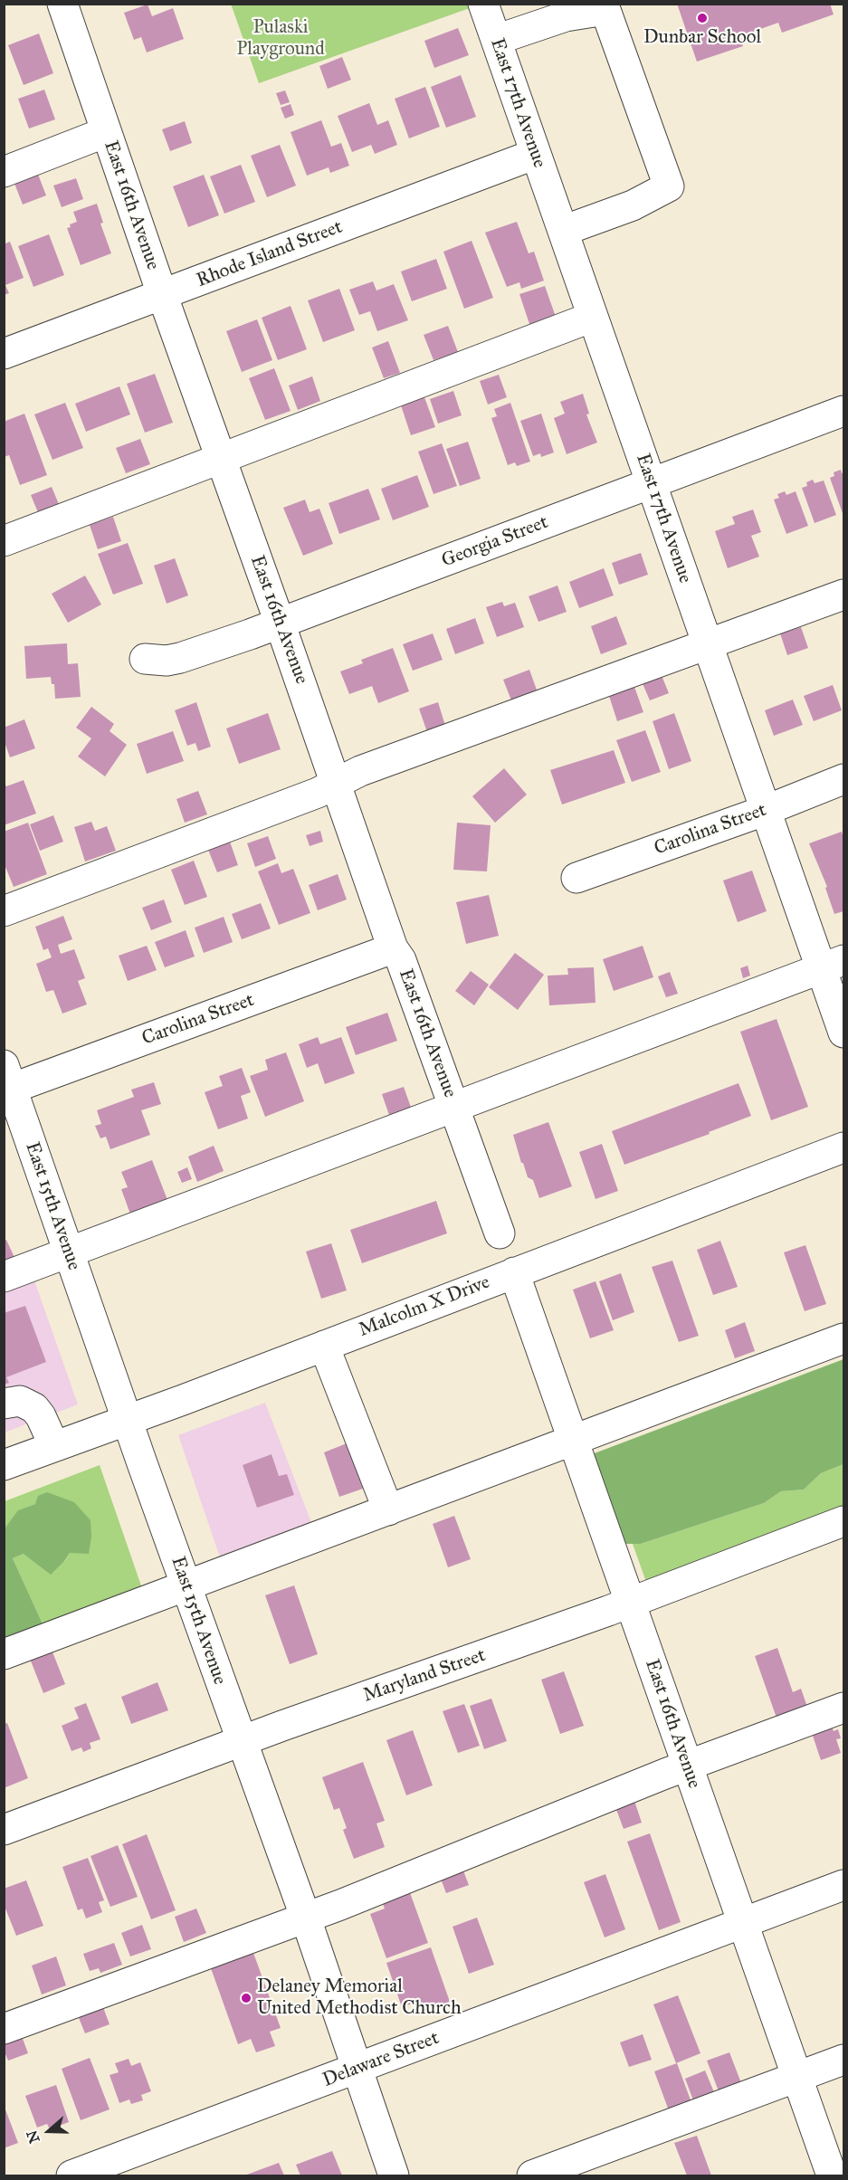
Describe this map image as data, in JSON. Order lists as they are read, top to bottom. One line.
{"streets":{"street":["East 17th Avenue","East 16th Avenue","Rhode Island Street","Georgia Street","Carolina Street","East 15th Avenue","Malcolm X Drive","Maryland Street","Delaware Street"]},"crossings":[["East 17th Avenue","Rhode Island Street"],["East 17th Avenue","Georgia Street"],["East 17th Avenue","Carolina Street"],["East 16th Avenue","Rhode Island Street"],["East 16th Avenue","Georgia Street"],["East 16th Avenue","Carolina Street"],["East 16th Avenue","Malcolm X Drive"],["East 16th Avenue","Maryland Street"],["East 16th Avenue","Delaware Street"],["Carolina Street","East 15th Avenue"],["East 15th Avenue","Malcolm X Drive"],["East 15th Avenue","Maryland Street"],["East 15th Avenue","Delaware Street"]],"parks":["Pulaski Playground"],"places":["Dunbar School","Delaney Memorial United Methodist Church"],"north":"left"}
